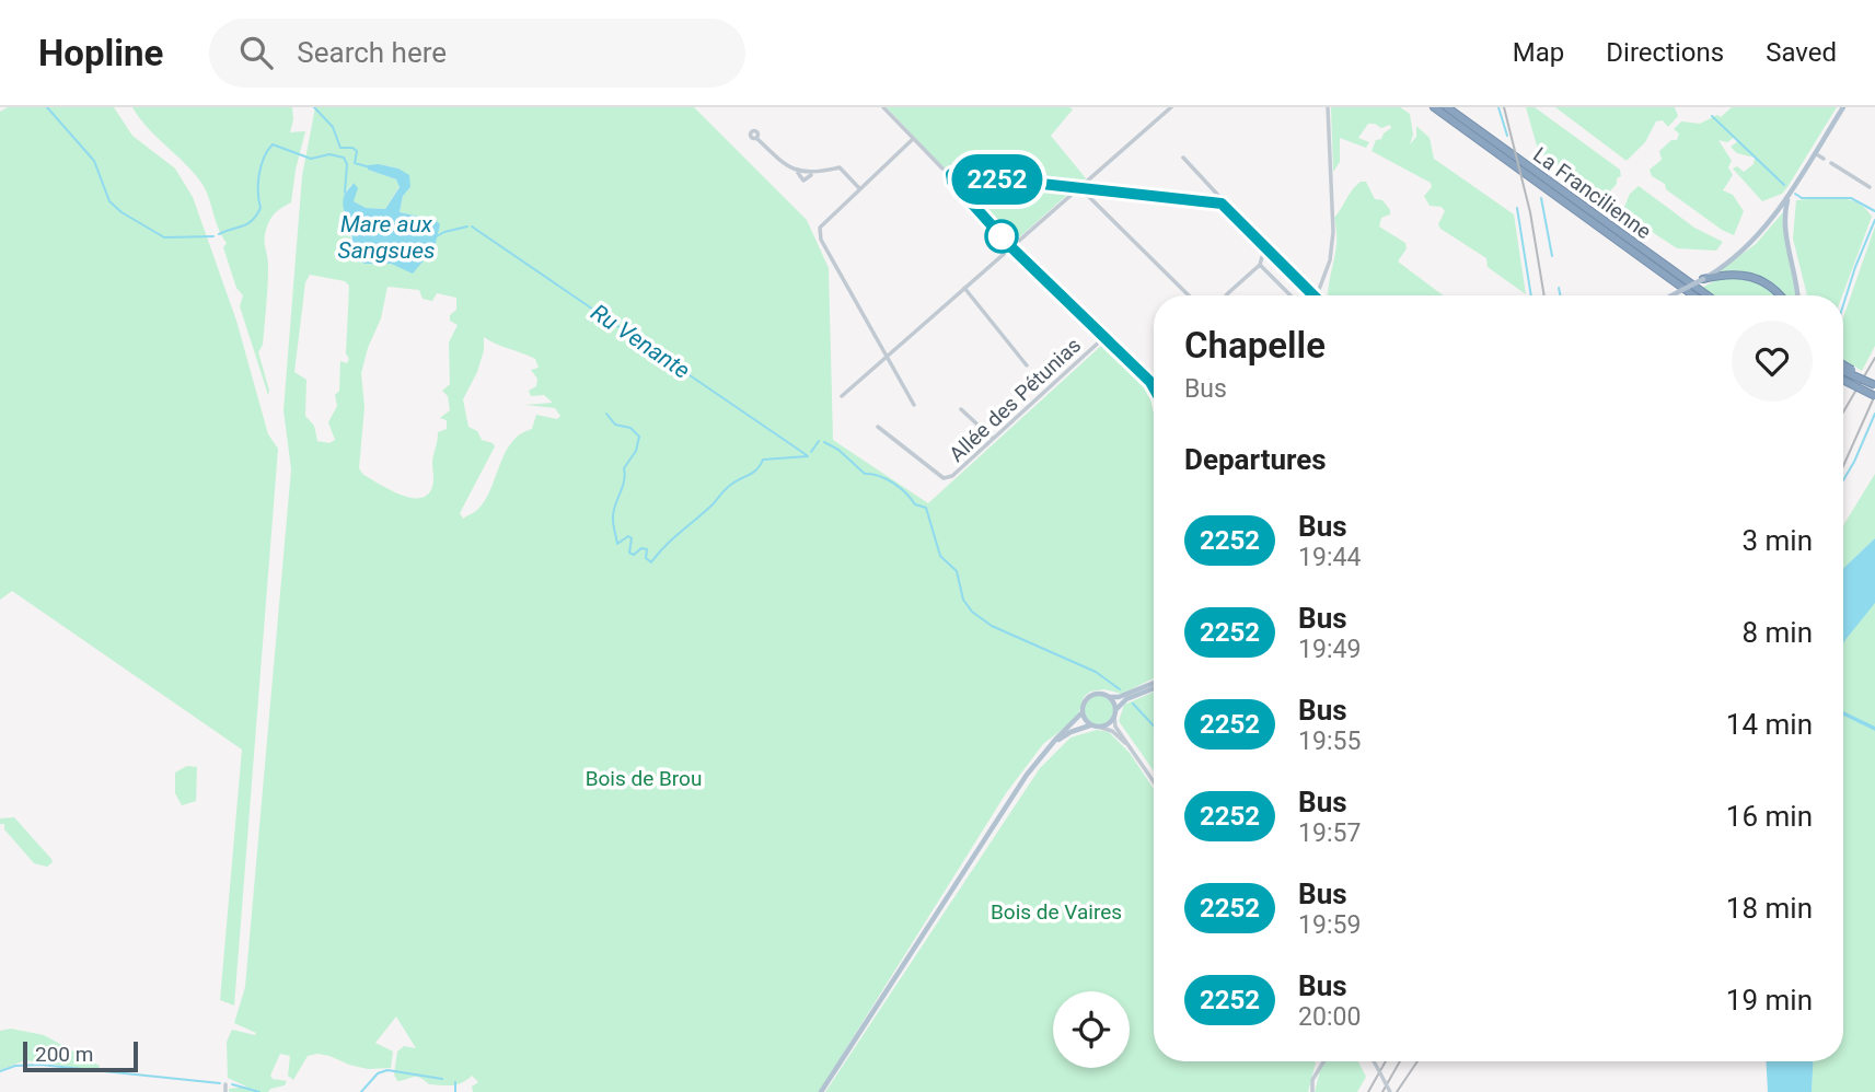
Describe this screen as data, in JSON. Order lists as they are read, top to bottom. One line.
{"streets":{"highway":["La Francilienne"],"street":["Allée des Pétunias"]},"water":["Mare aux Sangsues","Ru Venante"],"parks":["Bois de Brou","Bois de Vaires"],"lines":["bus line 2252"],"scale_bar":"200 m","page":{"header":"Hopline","search":"Search here","nav":["Map","Directions","Saved"],"on_map":"2252","heading":[["Chapelle","Bus"],"Departures"],"list":[{"mark":"2252","name":"Bus","note":"19:44","value":"3 min"},{"mark":"2252","name":"Bus","note":"19:49","value":"8 min"},{"mark":"2252","name":"Bus","note":"19:55","value":"14 min"},{"mark":"2252","name":"Bus","note":"19:57","value":"16 min"},{"mark":"2252","name":"Bus","note":"19:59","value":"18 min"},{"mark":"2252","name":"Bus","note":"20:00","value":"19 min"}],"scale":"200 m"}}
